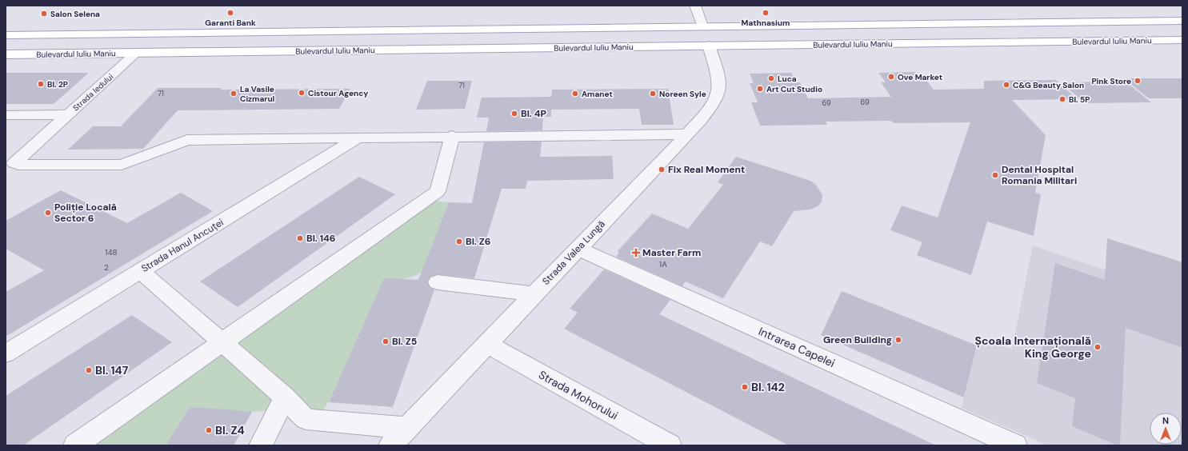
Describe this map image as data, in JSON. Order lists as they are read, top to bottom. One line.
{"streets":{"main road":["Bulevardul Iuliu Maniu"],"street":["Strada Iedului","Strada Hanul Ancuței","Strada Valea Lungă","Intrarea Capelei","Strada Mohorului"]},"crossings":[["Bulevardul Iuliu Maniu","Strada Iedului"],["Bulevardul Iuliu Maniu","Strada Valea Lungă"],["Strada Valea Lungă","Intrarea Capelei"],["Strada Valea Lungă","Strada Mohorului"]],"places":{"other":["Garanti Bank","Mathnasium","Salon Selena","Ove Market","Luca","Pink Store","Bl. 2P","C&G Beauty Salon","Art Cut Studio","Cistour Agency","La Vasile Cizmarul","Amanet","Noreen Syle","Bl. 5P","Bl. 4P","Fix Real Moment","Dental Hospital Romania Militari","Poliție Locală Sector 6","Bl. 146","Bl. Z6","Green Building","Bl. Z5","Școala Internațională King George","Bl. 147","Bl. 142","Bl. Z4"],"health":["Master Farm"]},"house_numbers":["71","71","69","69","148","1A","2"],"north":"top"}
